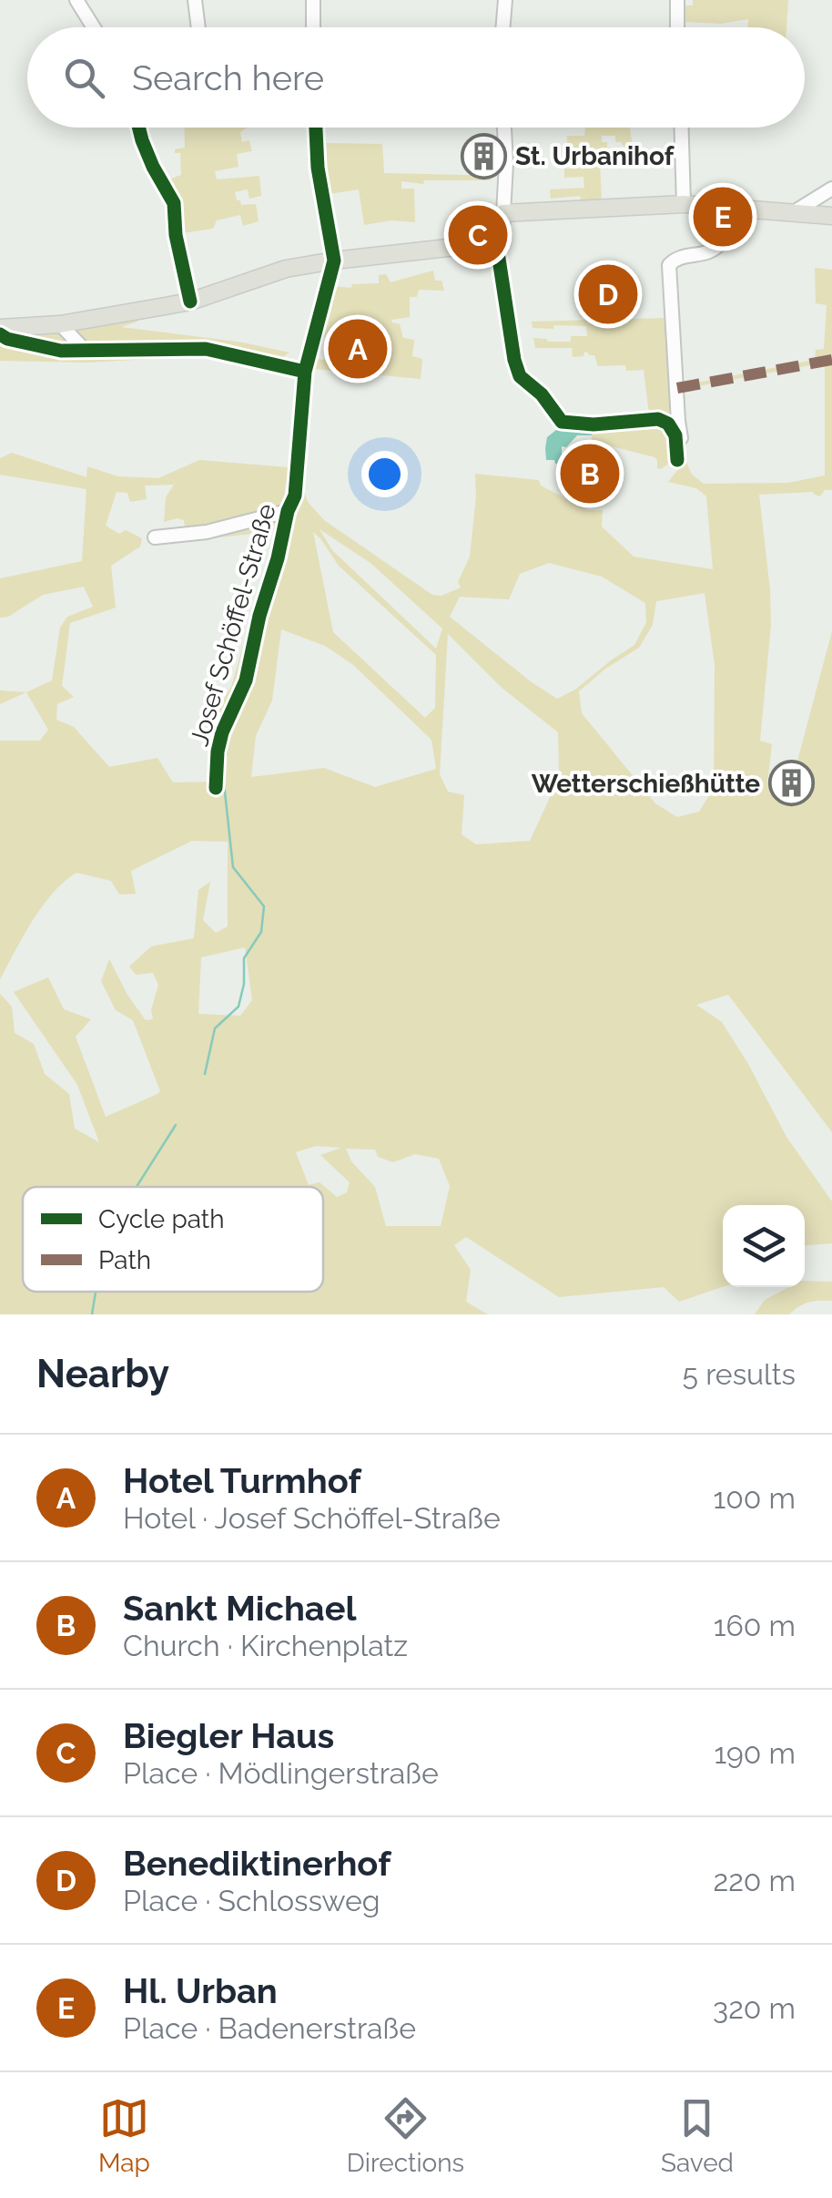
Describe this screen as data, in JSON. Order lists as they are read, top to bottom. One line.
{"streets":{"street":["Josef Schöffel-Straße"]},"places":{"building":["St. Urbanihof","Wetterschießhütte"]},"legend":["Cycle path","Path"],"page":{"search":"Search here","pins":["E","C","D","A","B"],"heading":["Nearby","5 results"],"list":[{"mark":"A","name":"Hotel Turmhof","note":"Hotel · Josef Schöffel-Straße","value":"100 m"},{"mark":"B","name":"Sankt Michael","note":"Church · Kirchenplatz","value":"160 m"},{"mark":"C","name":"Biegler Haus","note":"Place · Mödlingerstraße","value":"190 m"},{"mark":"D","name":"Benediktinerhof","note":"Place · Schlossweg","value":"220 m"},{"mark":"E","name":"Hl. Urban","note":"Place · Badenerstraße","value":"320 m"}],"nav":["Map","Directions","Saved"]}}
